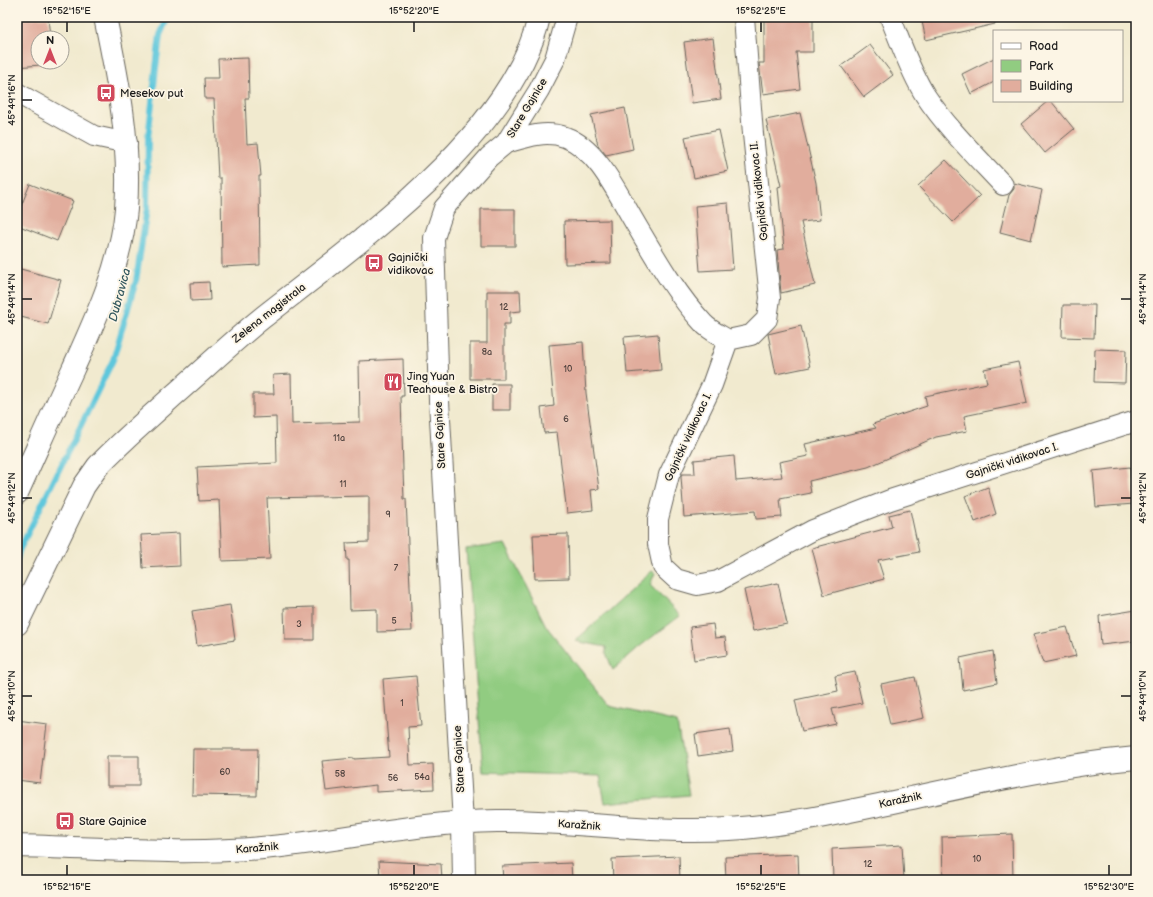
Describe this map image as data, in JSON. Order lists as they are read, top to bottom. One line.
{"streets":{"street":["Stare Gajnice","Gajnički vidikovac II.","Zelena magistrala","Gajnički vidikovac I.","Karažnik"]},"crossings":[["Stare Gajnice","Karažnik"],["Gajnički vidikovac II.","Gajnički vidikovac I."]],"water":["Dubravica"],"places":{"bus stop":["Mesekov put","Gajnički vidikovac","Stare Gajnice"],"restaurant":["Jing Yuan Teahouse & Bistro"]},"house_numbers":["12","8a","10","6","11a","11","9","7","5","3","1","60","58","54a","56","10","12"],"legend":["Road","Park","Building"],"north":"top","coordinates":["15°52'15\"E","15°52'20\"E","15°52'25\"E","45°49'16\"N","45°49'14\"N","45°49'12\"N","45°49'10\"N","15°52'30\"E"]}
